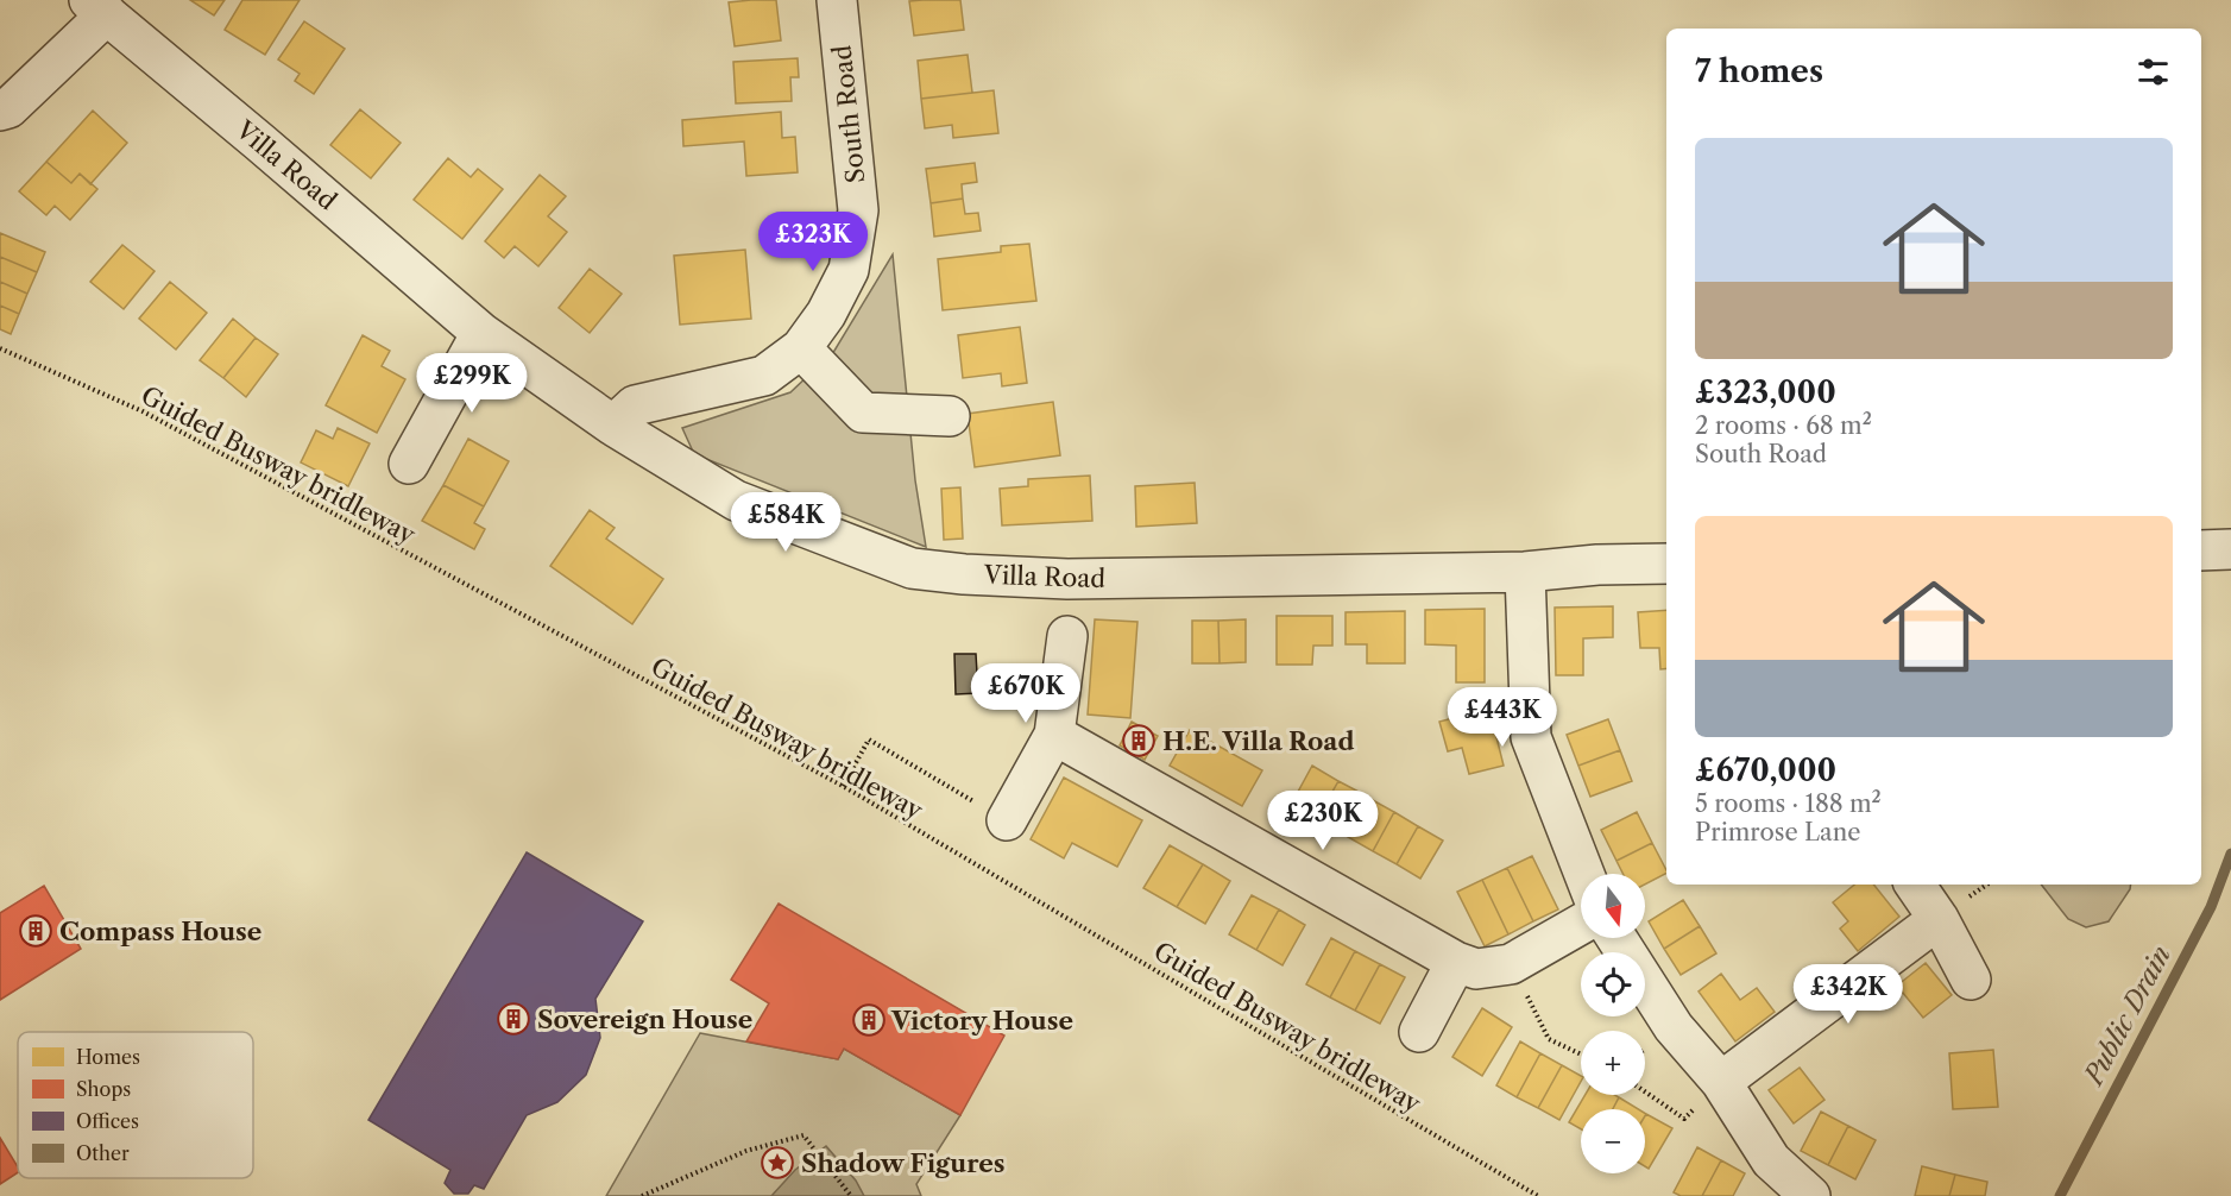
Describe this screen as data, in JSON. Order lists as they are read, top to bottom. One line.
{"streets":{"street":["South Road","Villa Road"],"path":["Guided Busway bridleway"]},"crossings":[["South Road","Villa Road"]],"water":["Public Drain"],"places":{"building":["H.E. Villa Road","Compass House","Sovereign House","Victory House"],"place":["Shadow Figures"]},"legend":["Homes","Shops","Offices","Other"],"north":"bottom","page":{"heading":"7 homes","list":[{"name":"£323,000","note":"2 rooms · 68 m² · South Road"},{"name":"£670,000","note":"5 rooms · 188 m² · Primrose Lane"}],"price":["£323K","£299K","£584K","£670K","£443K","£230K","£342K"],"map_buttons":["+","−"]}}
